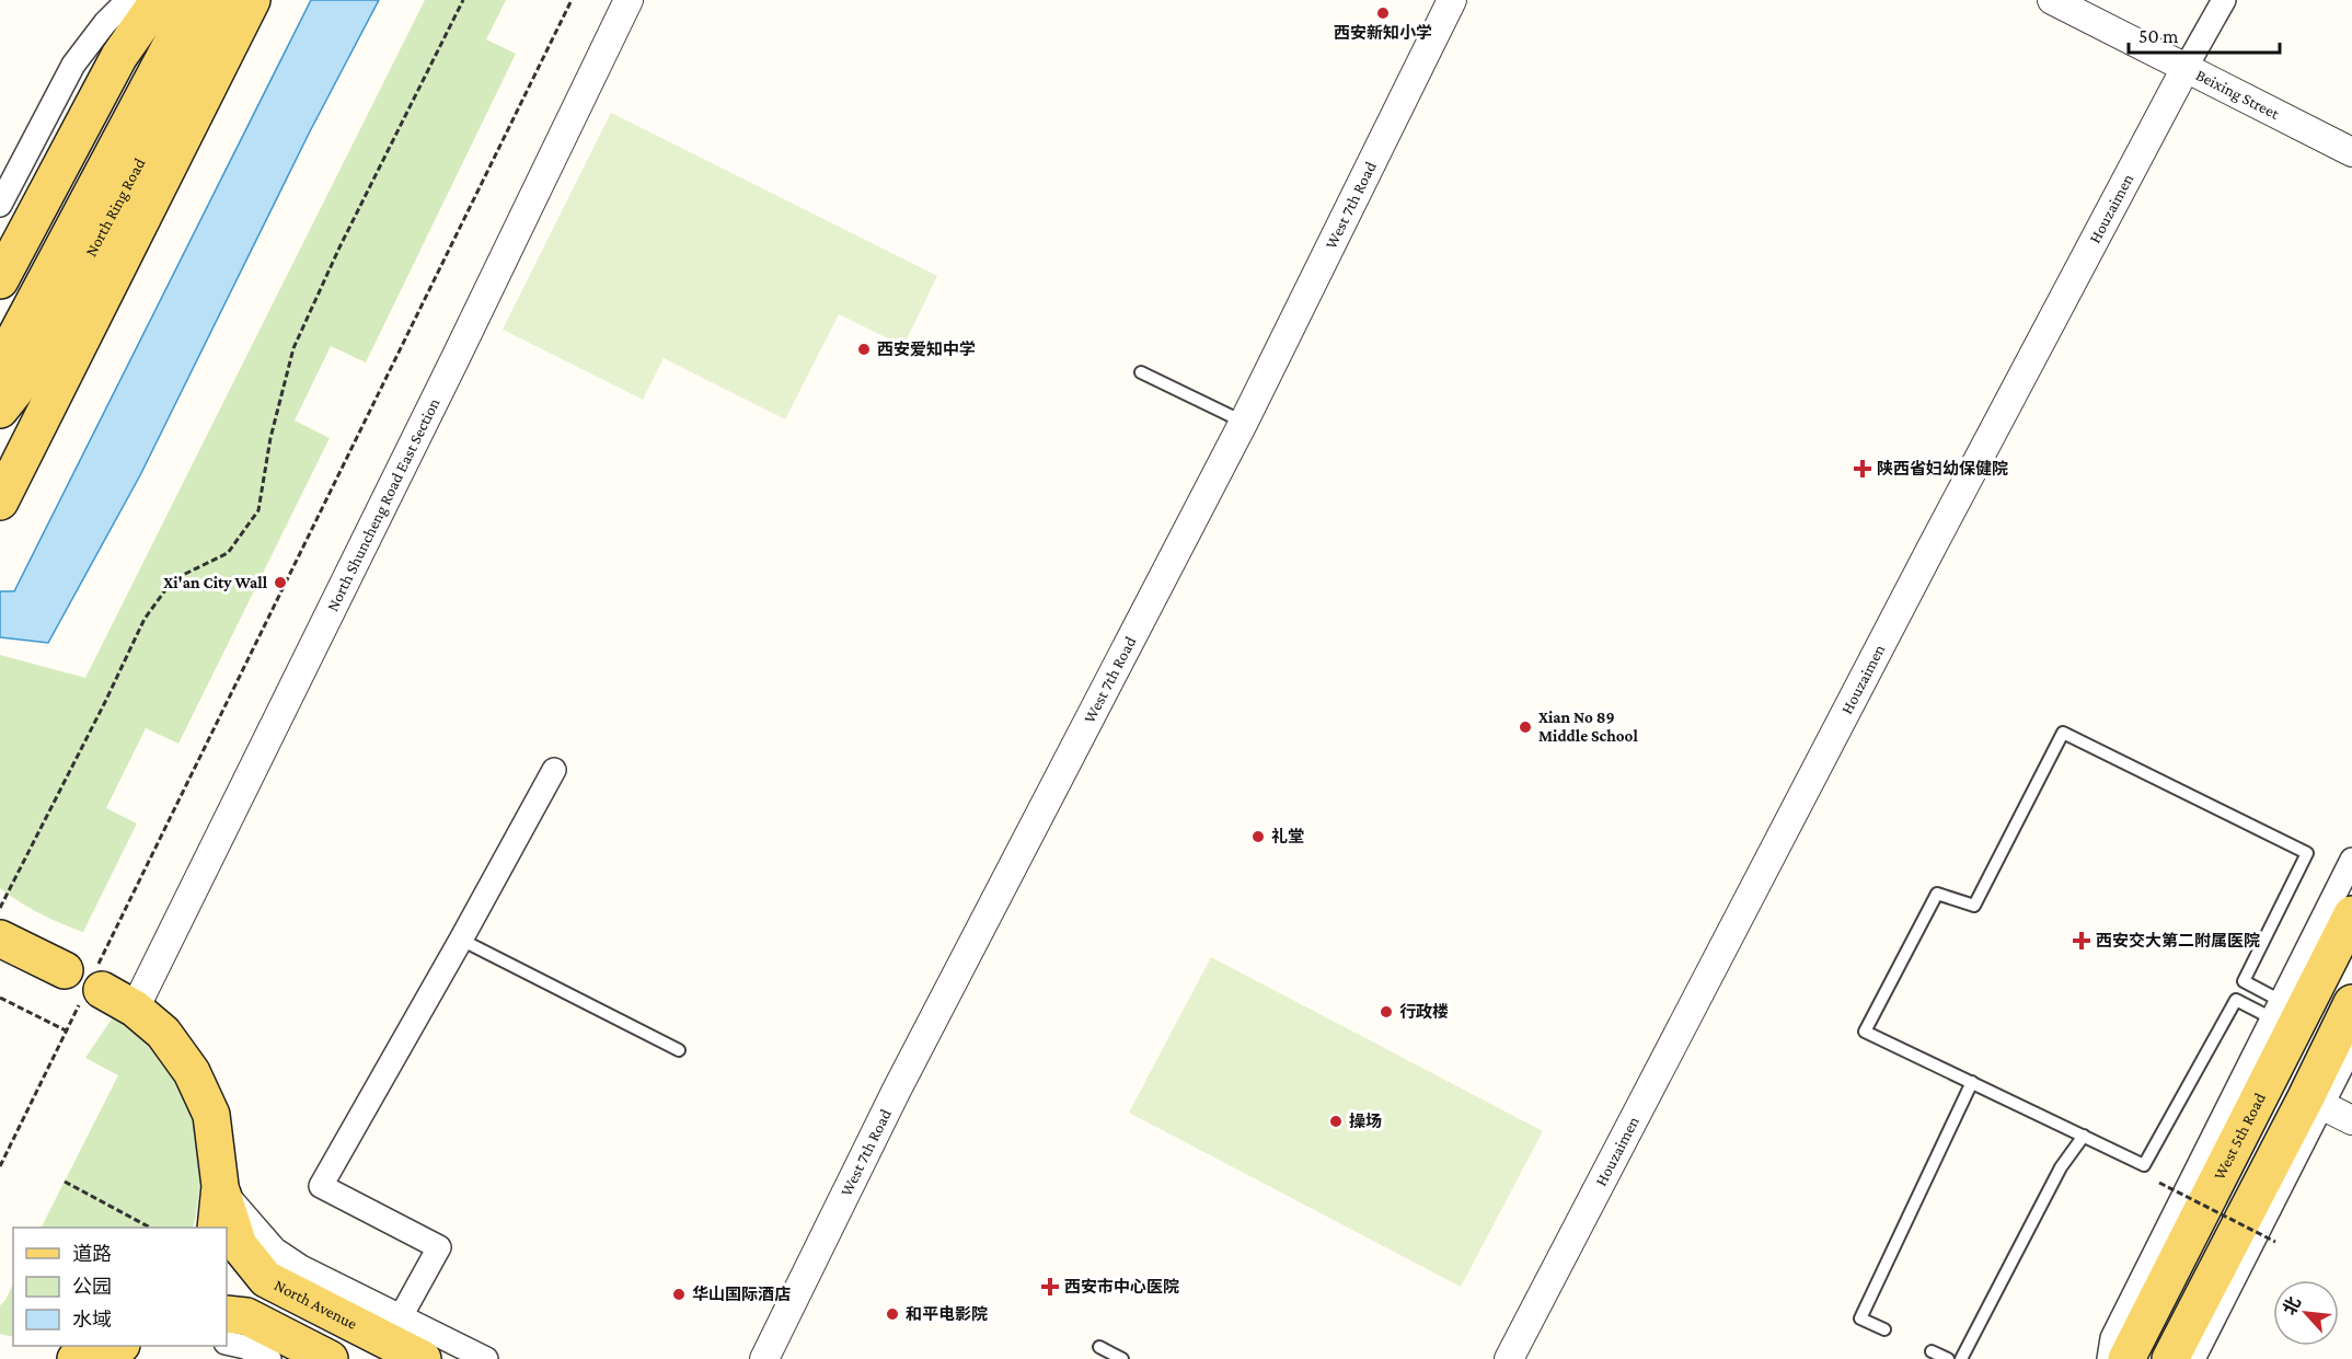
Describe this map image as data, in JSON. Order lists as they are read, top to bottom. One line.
{"streets":{"main road":["North Ring Road","West 5th Road","North Avenue"],"street":["Beixing Street","West 7th Road","Houzaimen","North Shuncheng Road East Section"]},"crossings":[["Beixing Street","Houzaimen"],["North Shuncheng Road East Section","North Avenue"]],"places":{"other":["西安新知小学","西安爱知中学","Xi'an City Wall","Xian No 89 Middle School","礼堂","行政楼","操场","华山国际酒店","和平电影院"],"health":["陕西省妇幼保健院","西安交大第二附属医院","西安市中心医院"]},"legend":["道路","公园","水域"],"scale_bar":"50 m","north":"top left"}
